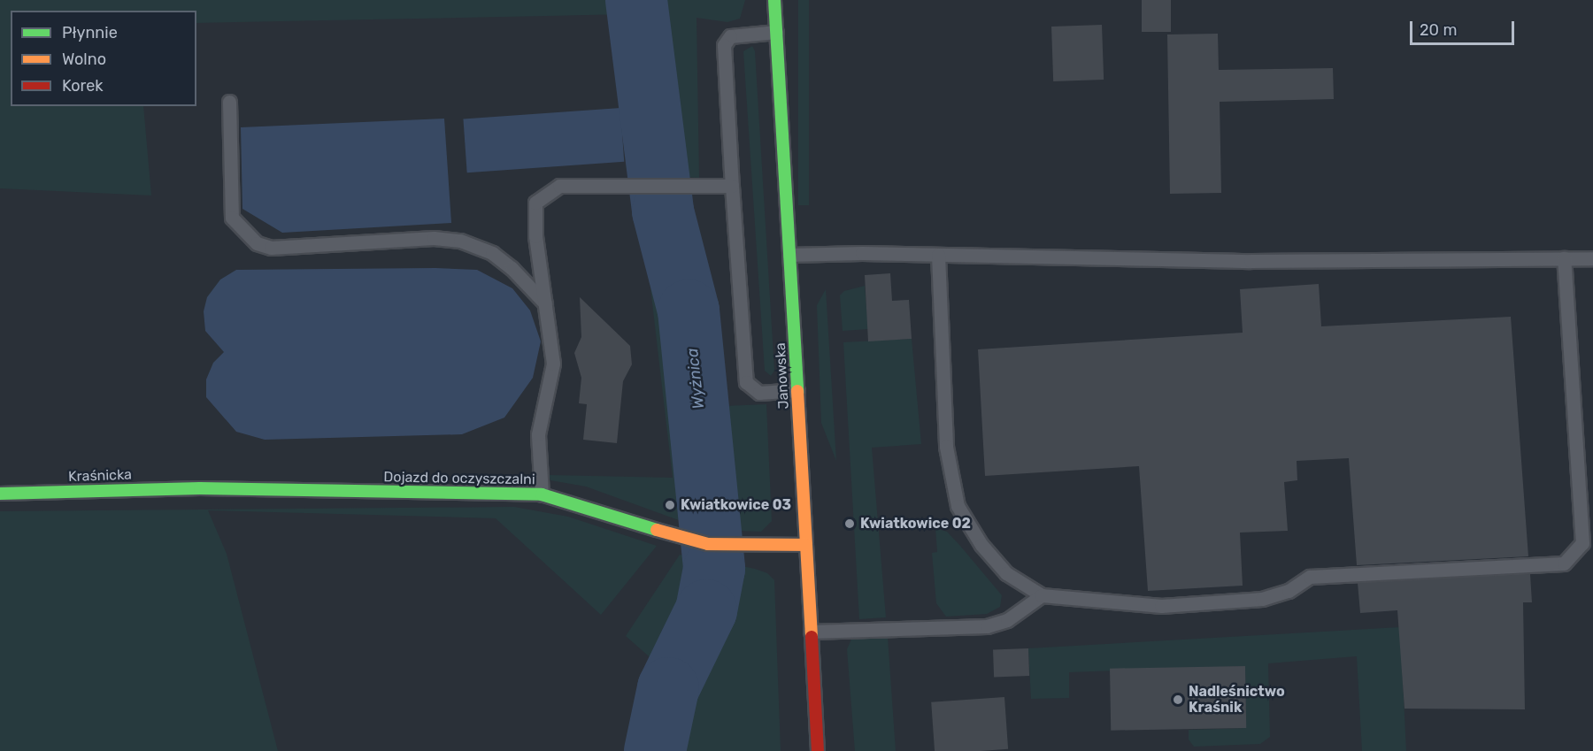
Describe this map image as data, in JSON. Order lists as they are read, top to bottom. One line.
{"streets":{"street":["Janowska","Kraśnicka","Dojazd do oczyszczalni"]},"crossings":[["Janowska","Dojazd do oczyszczalni"],["Kraśnicka","Dojazd do oczyszczalni"]],"water":["Wyżnica"],"places":["Kwiatkowice 03","Kwiatkowice 02","Nadleśnictwo Kraśnik"],"legend":["Płynnie","Wolno","Korek"],"scale_bar":"20 m"}
